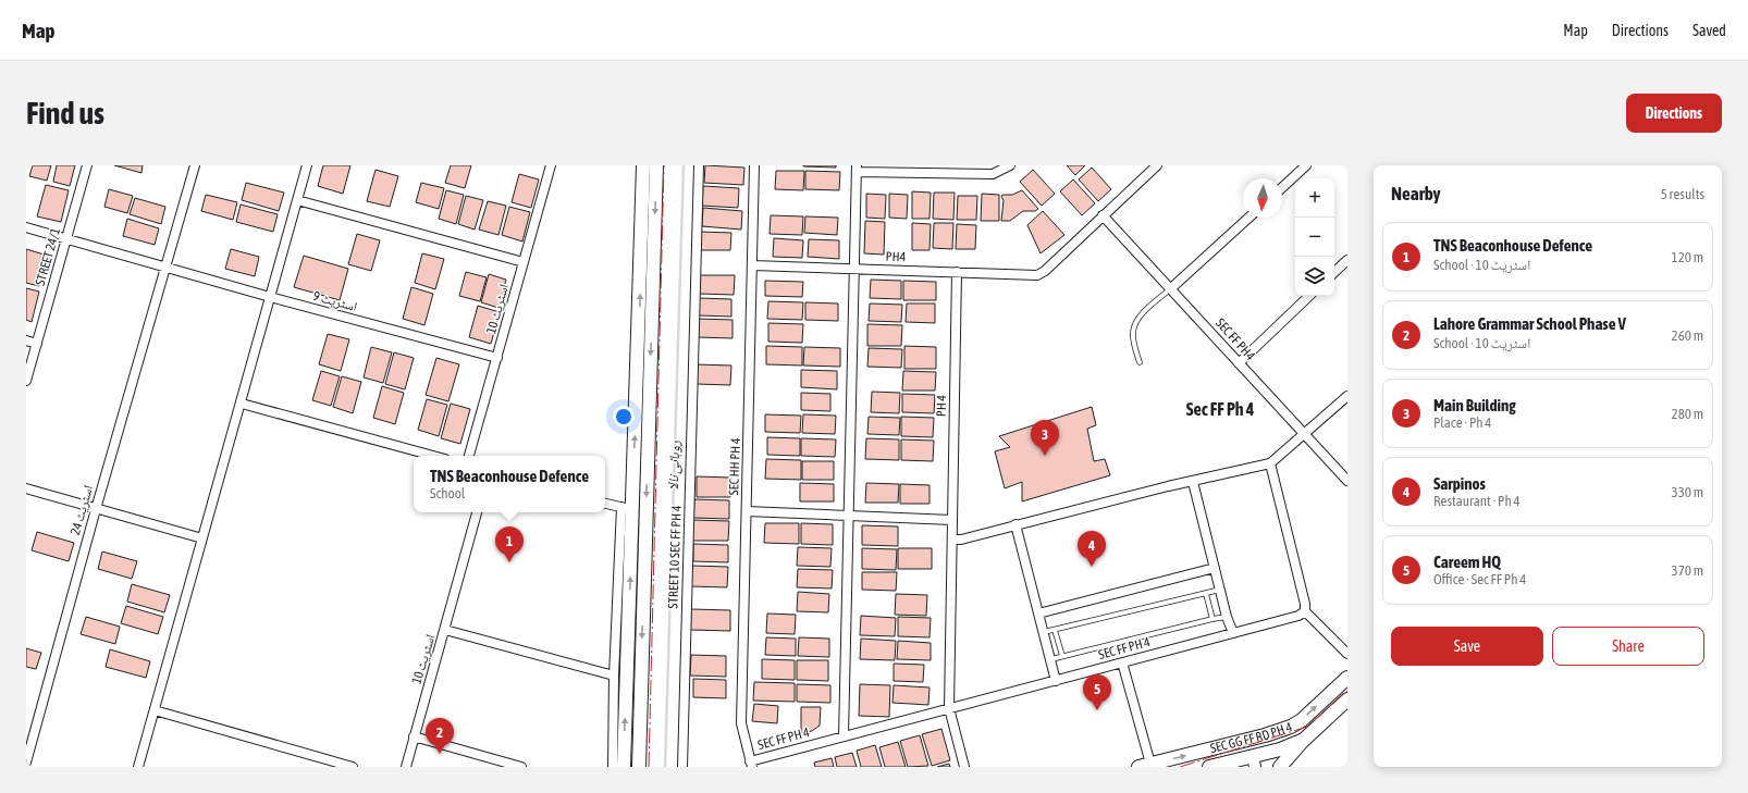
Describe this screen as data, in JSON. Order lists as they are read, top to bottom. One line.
{"streets":{"main road":["SEC GG FF RD PH 4"],"street":["STREET 24/1","PH4","اسٹریٹ 9","اسٹریٹ 10","SEC FF PH4","PH 4","SEC HH PH 4","اسٹریٹ 24","STREET 10 SEC FF PH 4","SEC FF PH 4"]},"crossings":[["STREET 24/1","اسٹریٹ 9"],["PH4","SEC FF PH4"],["PH4","PH 4"],["PH4","SEC HH PH 4"],["اسٹریٹ 9","اسٹریٹ 10"],["اسٹریٹ 9","اسٹریٹ 24"],["PH 4","SEC FF PH 4"],["SEC HH PH 4","SEC FF PH 4"]],"districts":["Sec FF Ph 4"],"water":["روہائی نالا"],"north":"bottom","page":{"header":"Map","nav":["Map","Directions","Saved"],"buttons":["Directions",["Save","Share"]],"title":"Find us","heading":["Nearby","5 results"],"map_buttons":["+","−"],"list":[{"mark":"1","name":"TNS Beaconhouse Defence","note":"School · اسٹریٹ 10","value":"120 m"},{"mark":"2","name":"Lahore Grammar School Phase V","note":"School · اسٹریٹ 10","value":"260 m"},{"mark":"3","name":"Main Building","note":"Place · Ph 4","value":"280 m"},{"mark":"4","name":"Sarpinos","note":"Restaurant · Ph 4","value":"330 m"},{"mark":"5","name":"Careem HQ","note":"Office · Sec FF Ph 4","value":"370 m"}],"pins":["3","1","4","5","2"],"popup":["TNS Beaconhouse Defence","School"]}}
